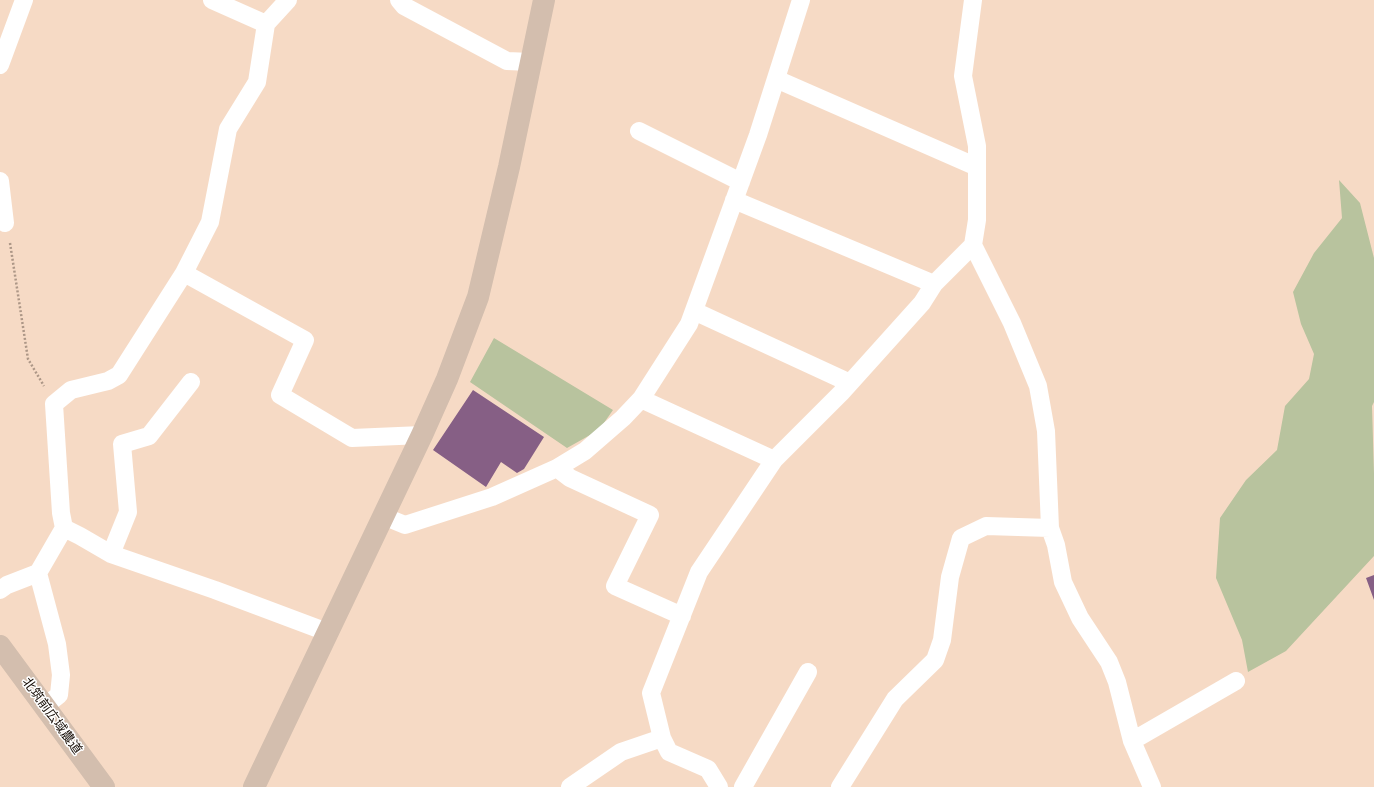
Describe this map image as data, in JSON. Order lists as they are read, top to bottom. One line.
{"streets":{"street":["北筑前広域農道"]}}
